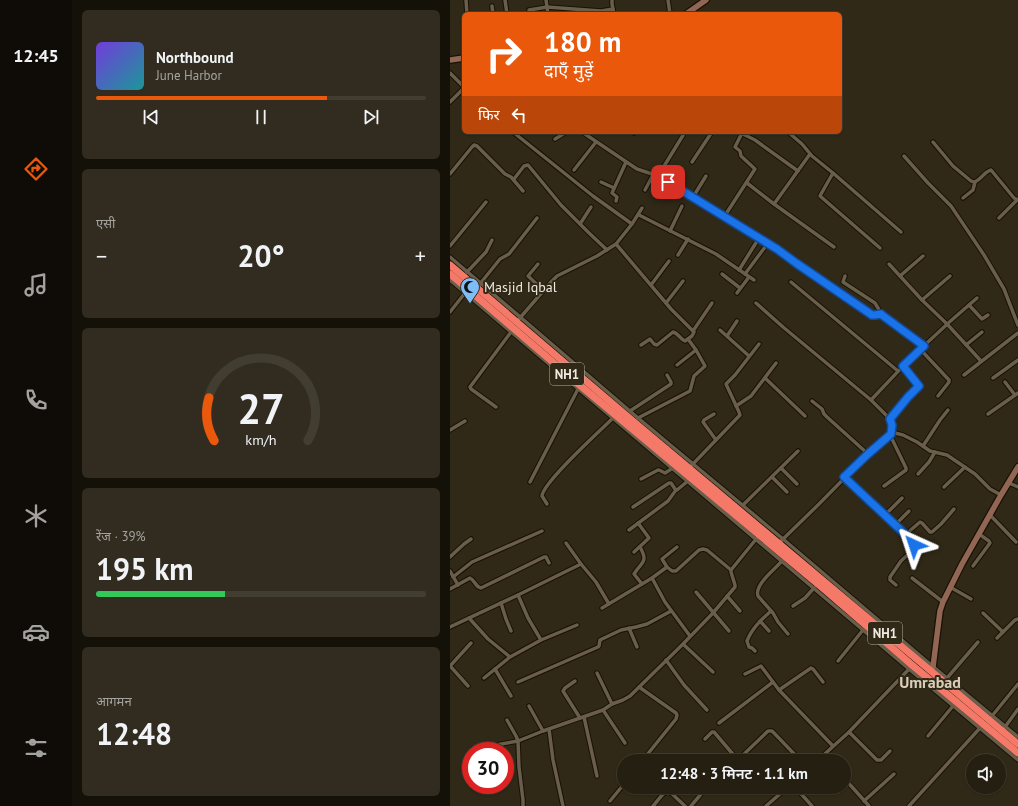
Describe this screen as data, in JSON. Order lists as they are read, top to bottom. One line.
{"streets":{"highway":["NH1"]},"districts":["Umrabad"],"places":{"mosque":["Masjid Iqbal"]},"page":{"tabs":"12:45","turn":["180 m","दाएँ मुड़ें"],"song":["Northbound","June Harbor"],"then":"फिर","tile":["एसी",["रेंज · 39%","195 km"],["आगमन","12:48"]],"heat":["−","20°","+"],"limit":"30","trip":"12:48 · 3 मिनट · 1.1 km","gauge":["27","km/h"]}}
